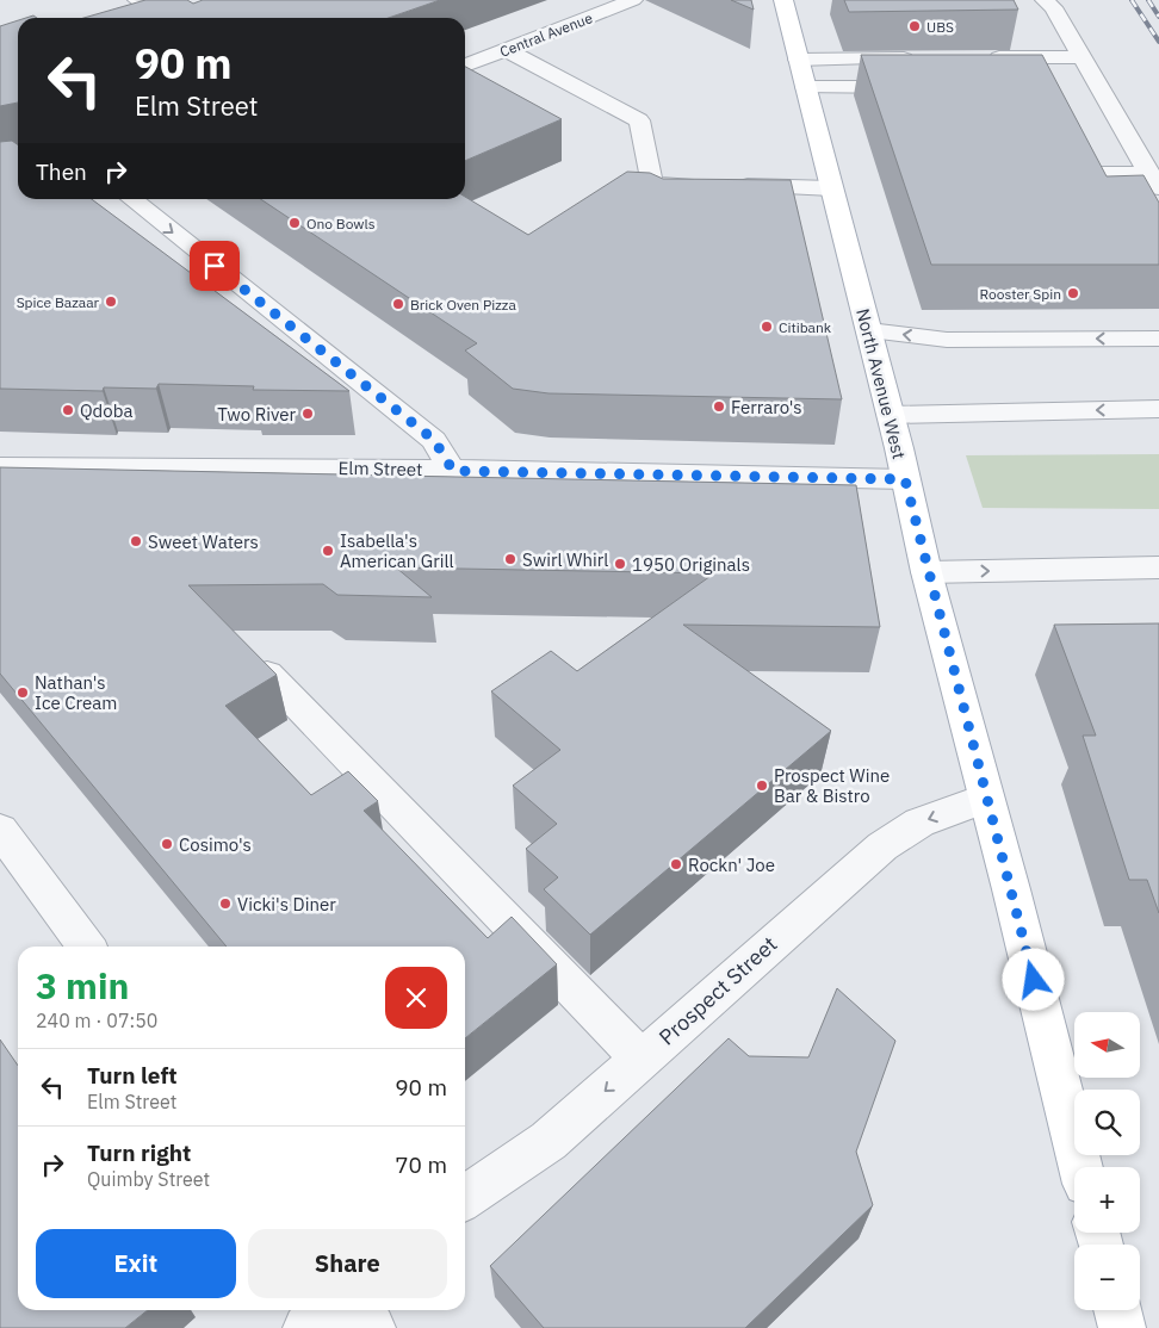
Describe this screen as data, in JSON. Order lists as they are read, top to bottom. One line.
{"streets":{"main road":["North Avenue West"],"street":["Central Avenue","Elm Street","Prospect Street"]},"crossings":[["North Avenue West","Elm Street"],["North Avenue West","Prospect Street"]],"one_way":["Prospect Street"],"places":["UBS","Ono Bowls","Rooster Spin","Spice Bazaar","Brick Oven Pizza","Citibank","Ferraro's","Qdoba","Two River","Sweet Waters","Isabella's American Grill","Swirl Whirl","1950 Originals","Nathan's Ice Cream","Prospect Wine Bar & Bistro","Cosimo's","Rockn' Joe","Vicki's Diner"],"north":"left","page":{"turn":["90 m","Elm Street"],"then":"Then","heading":["3 min","240 m · 07:50"],"map_buttons":["+","−"],"list":[{"name":"Turn left","note":"Elm Street","value":"90 m"},{"name":"Turn right","note":"Quimby Street","value":"70 m"}],"buttons":["Exit","Share"]}}
